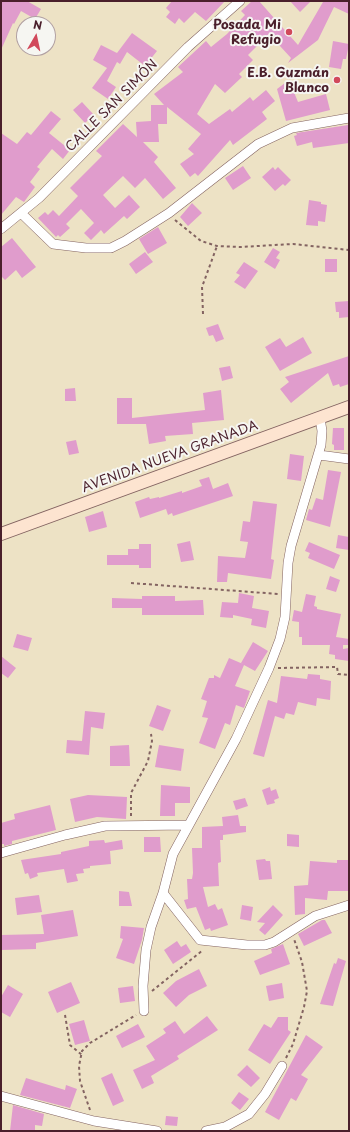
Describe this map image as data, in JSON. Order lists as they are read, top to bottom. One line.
{"streets":{"street":["CALLE SAN SIMÓN","AVENIDA NUEVA GRANADA"]},"places":["Posada Mi Refugio","E.B. Guzmán Blanco"],"north":"top"}
